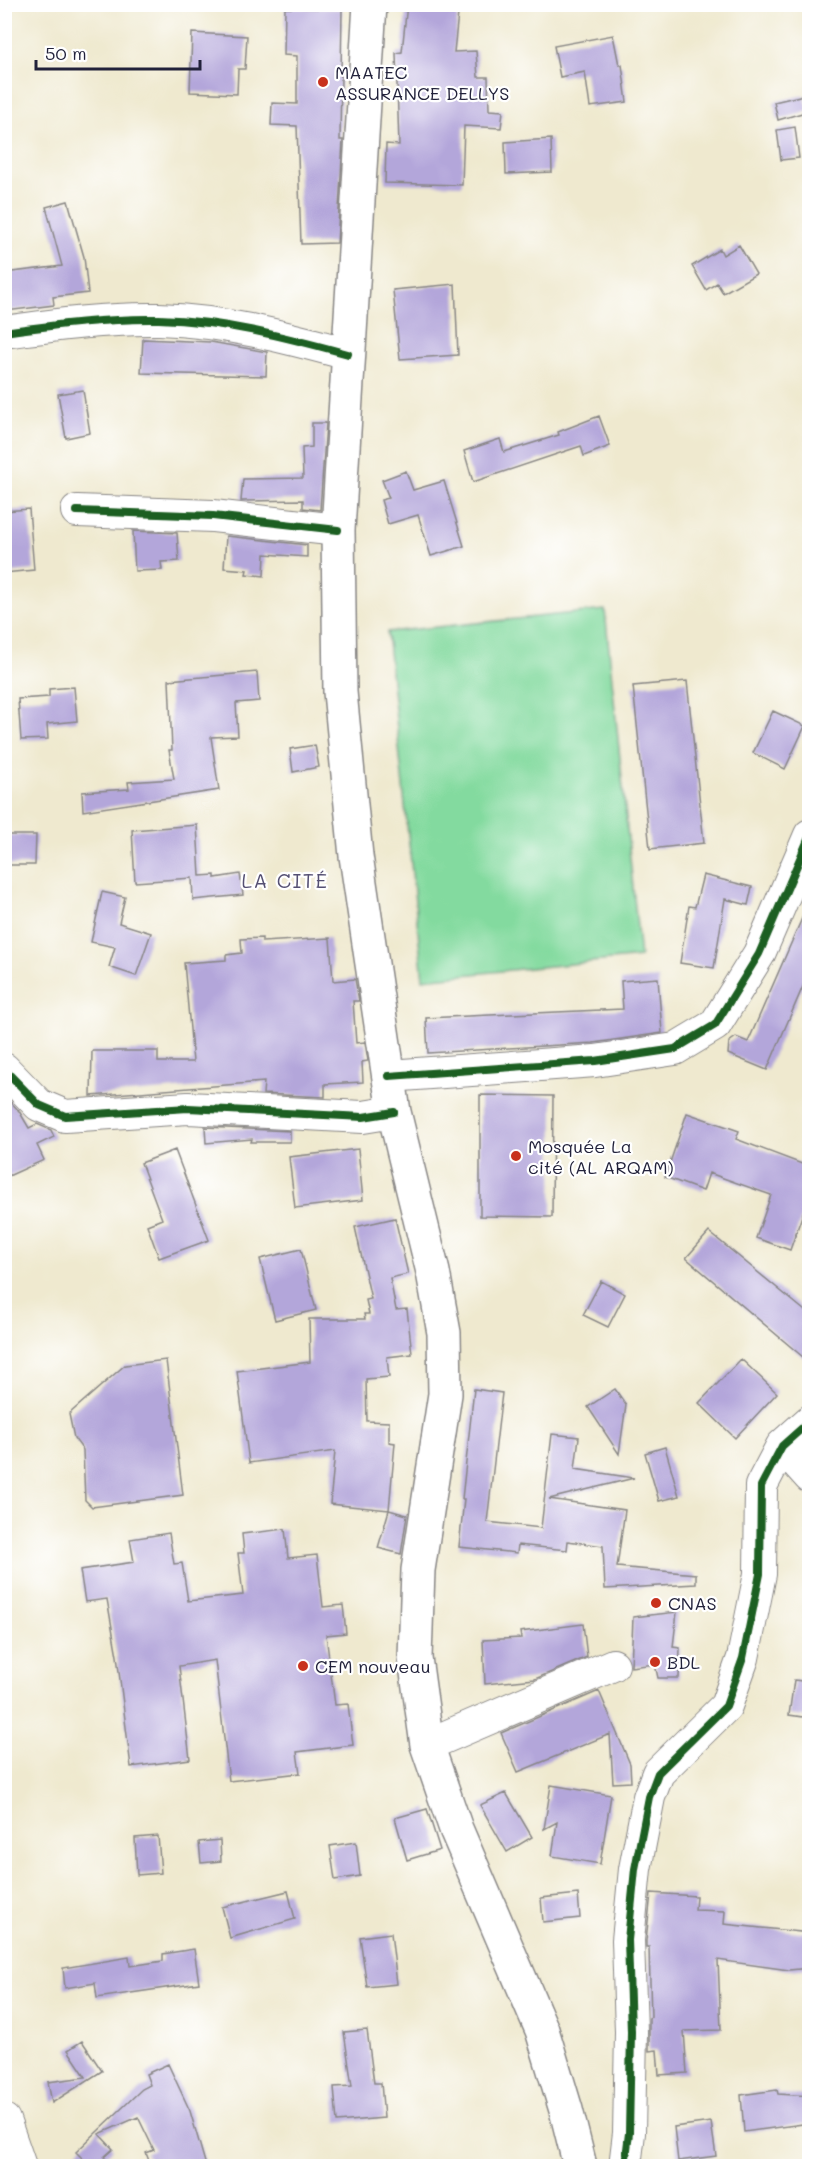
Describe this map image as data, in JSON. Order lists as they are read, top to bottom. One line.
{"districts":["LA CITÉ"],"places":["MAATEC ASSURANCE DELLYS","Mosquée La cité (AL ARQAM)","CNAS","BDL","CEM nouveau"],"scale_bar":"50 m"}
